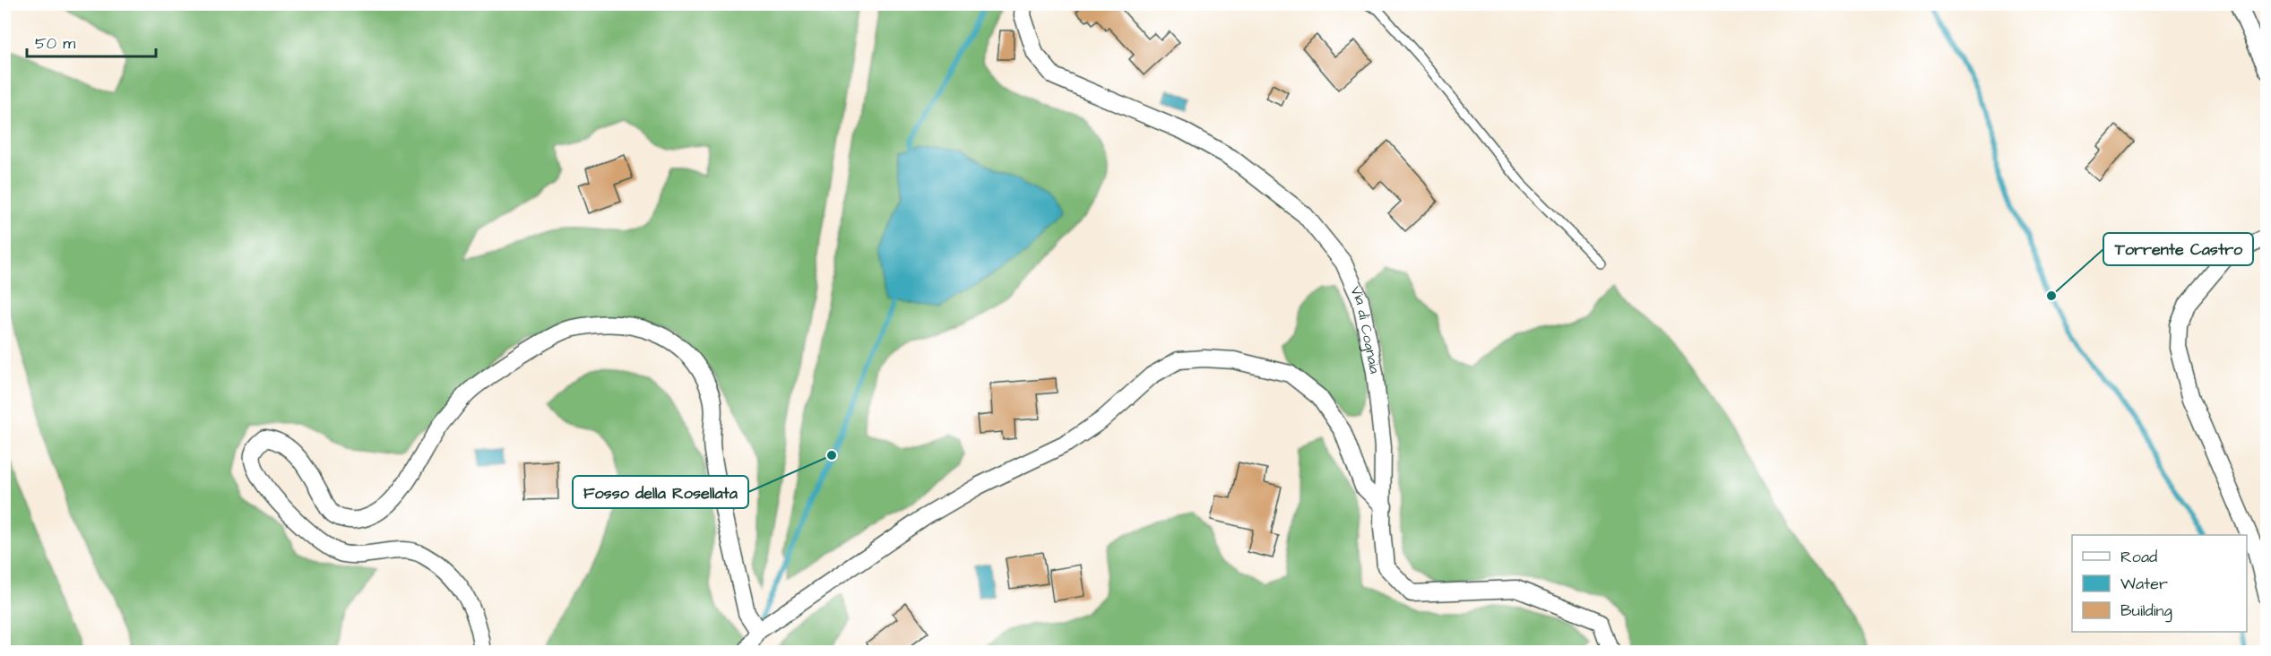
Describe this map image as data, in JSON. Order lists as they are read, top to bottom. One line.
{"streets":{"street":["Via di Cognaia"]},"places":["Torrente Castro","Fosso della Rosellata"],"legend":["Road","Water","Building"],"scale_bar":"50 m"}
